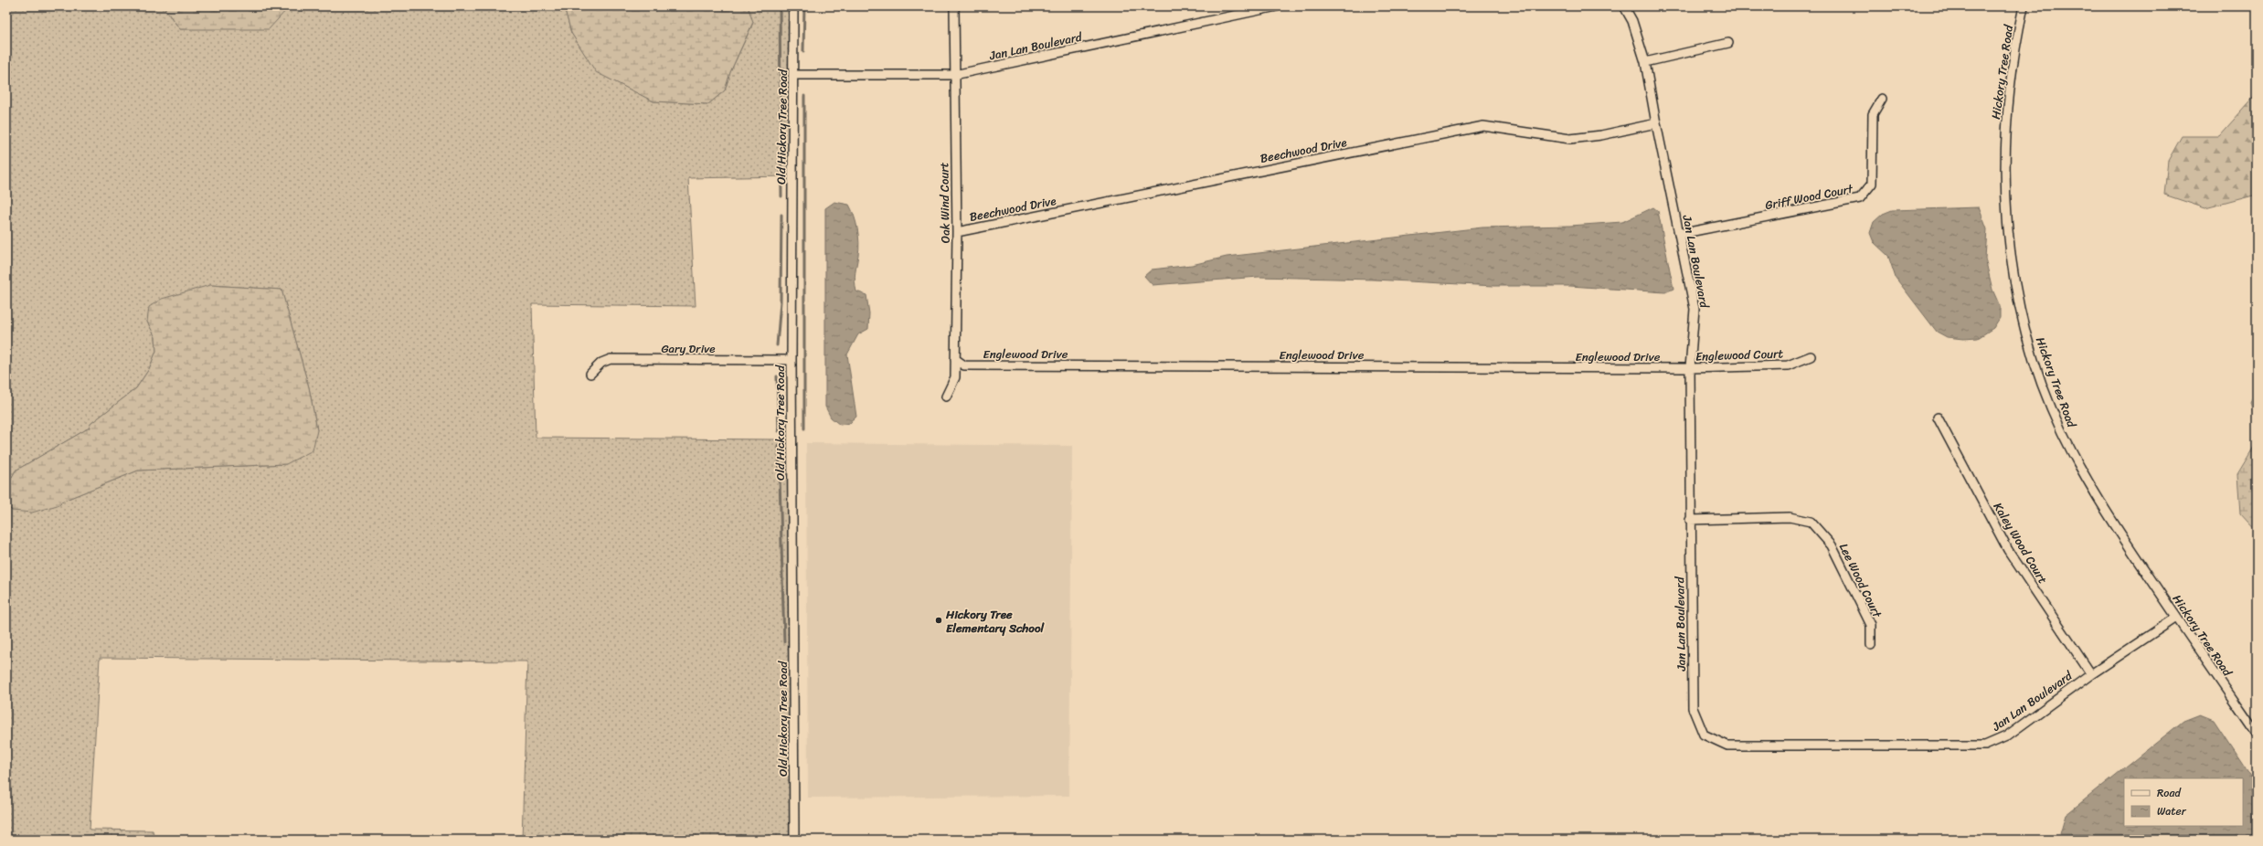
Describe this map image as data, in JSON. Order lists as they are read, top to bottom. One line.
{"streets":{"street":["Jan Lan Boulevard","Hickory Tree Road","Old Hickory Tree Road","Beechwood Drive","Griff Wood Court","Oak Wind Court","Gary Drive","Englewood Drive","Englewood Court","Kaley Wood Court","Lee Wood Court"]},"crossings":[["Jan Lan Boulevard","Hickory Tree Road"],["Jan Lan Boulevard","Old Hickory Tree Road"],["Jan Lan Boulevard","Beechwood Drive"],["Jan Lan Boulevard","Griff Wood Court"],["Jan Lan Boulevard","Oak Wind Court"],["Jan Lan Boulevard","Englewood Drive"],["Jan Lan Boulevard","Englewood Court"],["Jan Lan Boulevard","Kaley Wood Court"],["Jan Lan Boulevard","Lee Wood Court"],["Old Hickory Tree Road","Gary Drive"],["Beechwood Drive","Oak Wind Court"],["Oak Wind Court","Englewood Drive"],["Englewood Drive","Englewood Court"]],"places":["Hickory Tree Elementary School"],"legend":["Road","Water"]}
